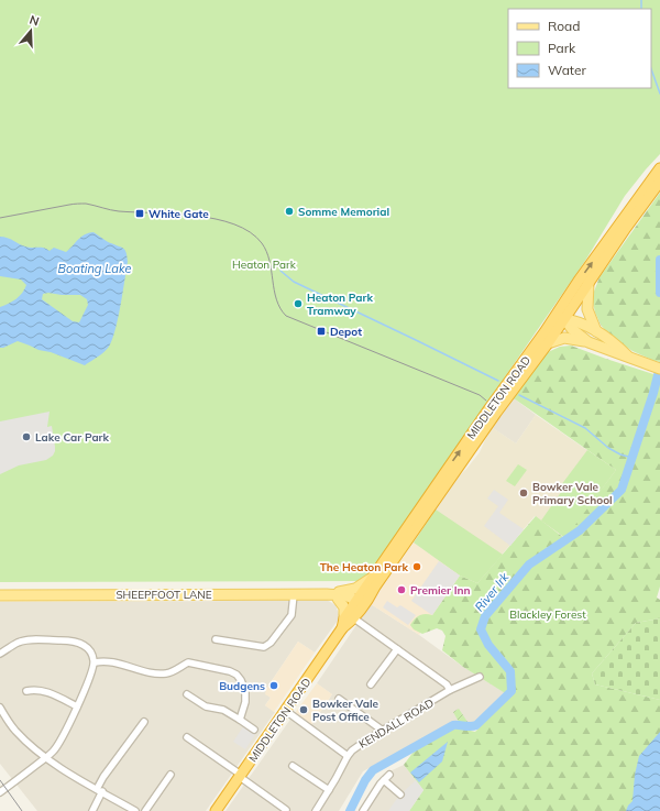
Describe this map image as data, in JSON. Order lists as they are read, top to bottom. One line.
{"streets":{"highway":["MIDDLETON ROAD"],"main road":["SHEEPFOOT LANE"],"street":["KENDALL ROAD"]},"crossings":[["MIDDLETON ROAD","SHEEPFOOT LANE"]],"water":["Boating Lake","River Irk"],"parks":["Heaton Park","Blackley Forest"],"places":{"other":["Somme Memorial","Heaton Park Tramway","Lake Car Park","Bowker Vale Primary School","The Heaton Park","Premier Inn","Budgens","Bowker Vale Post Office"],"transit":["White Gate","Depot"]},"legend":["Road","Park","Water"],"north":"top"}
